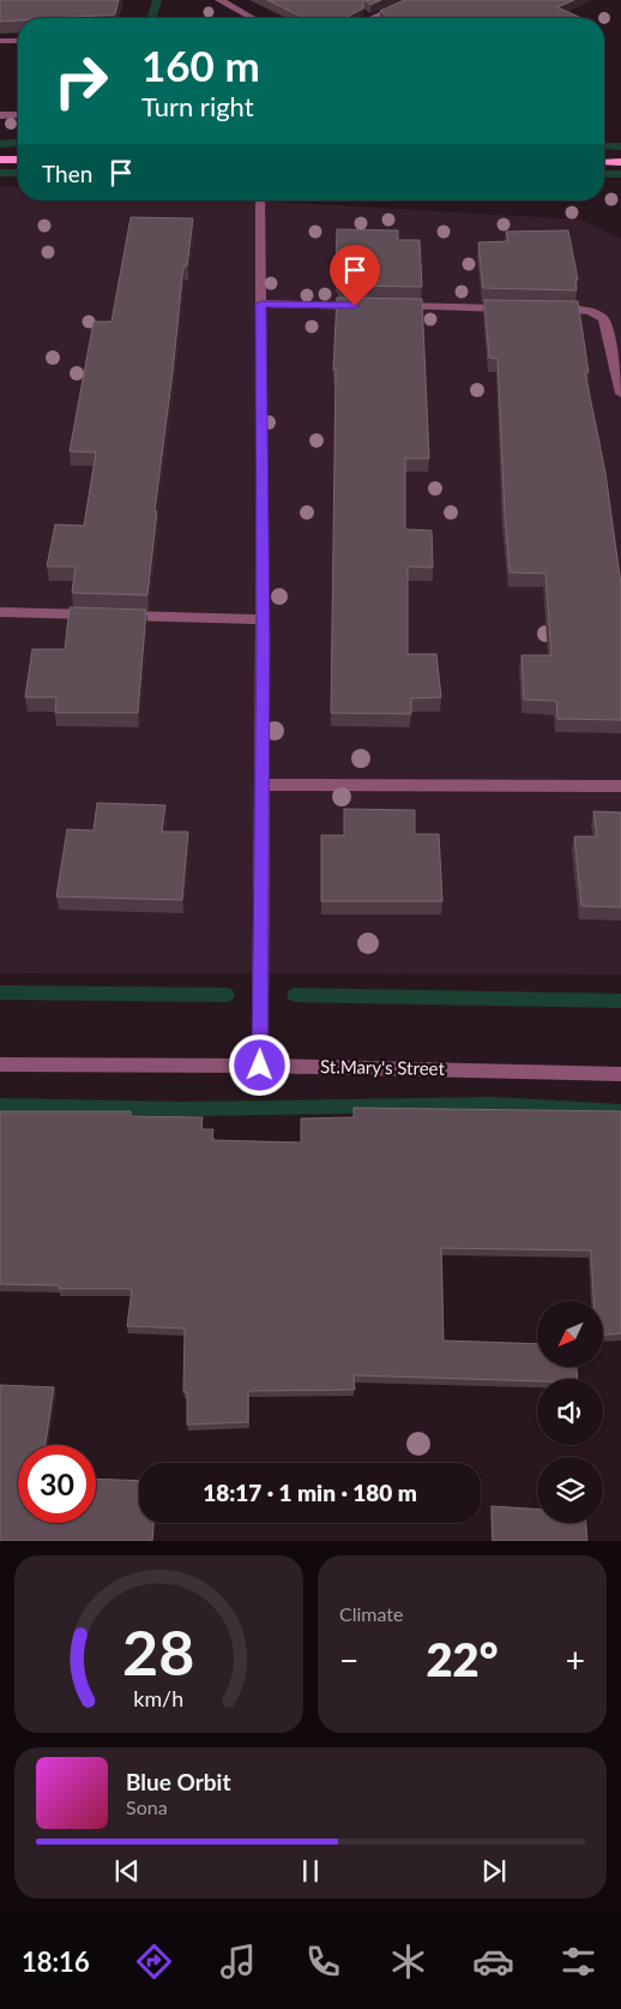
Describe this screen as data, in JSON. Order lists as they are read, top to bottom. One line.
{"streets":{"street":["St.Mary's Street"]},"north":"bottom left","page":{"turn":["160 m","Turn right"],"then":"Then","limit":"30","trip":"18:17 · 1 min · 180 m","tile":"Climate","heat":["−","22°","+"],"song":["Blue Orbit","Sona"],"tabs":"18:16","gauge":["28","km/h"]}}
